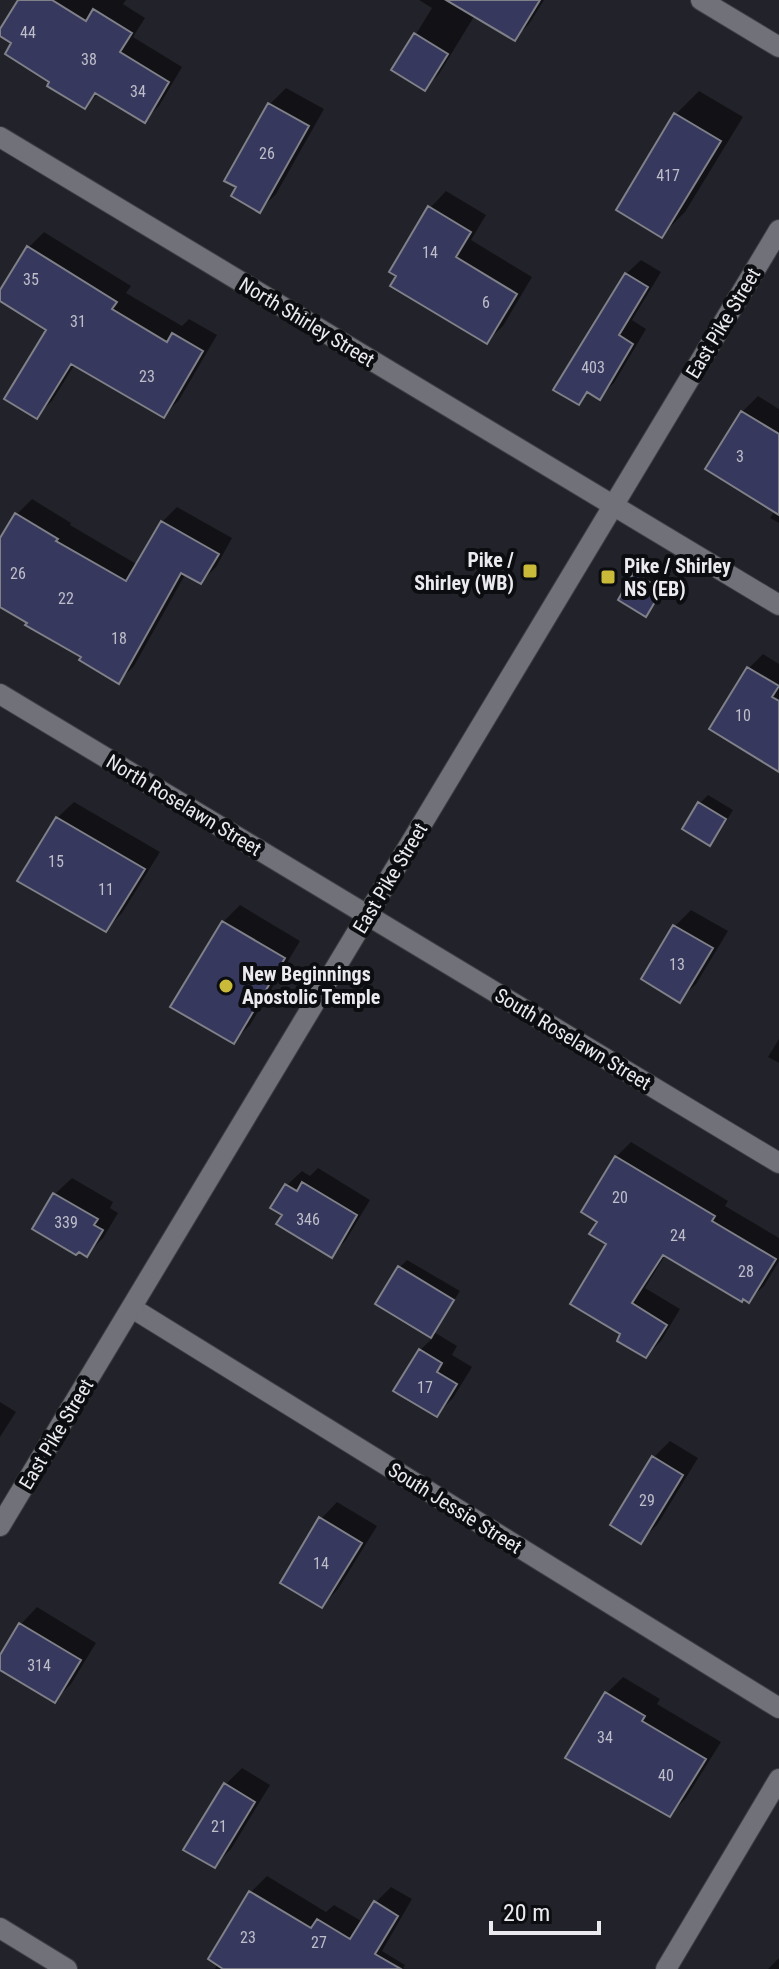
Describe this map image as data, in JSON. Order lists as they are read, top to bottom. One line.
{"streets":{"street":["North Shirley Street","East Pike Street","North Roselawn Street","South Roselawn Street","South Jessie Street"]},"crossings":[["North Shirley Street","East Pike Street"],["East Pike Street","North Roselawn Street"],["East Pike Street","South Roselawn Street"],["East Pike Street","South Jessie Street"],["North Roselawn Street","South Roselawn Street"]],"places":{"transit":["Pike / Shirley (WB)","Pike / Shirley NS (EB)"],"other":["New Beginnings Apostolic Temple"]},"house_numbers":["44","38","34","26","417","14","35","6","31","403","23","3","26","22","18","10","15","11","13","20","346","339","24","28","17","29","14","314","34","40","21","23","27"],"scale_bar":"20 m"}
